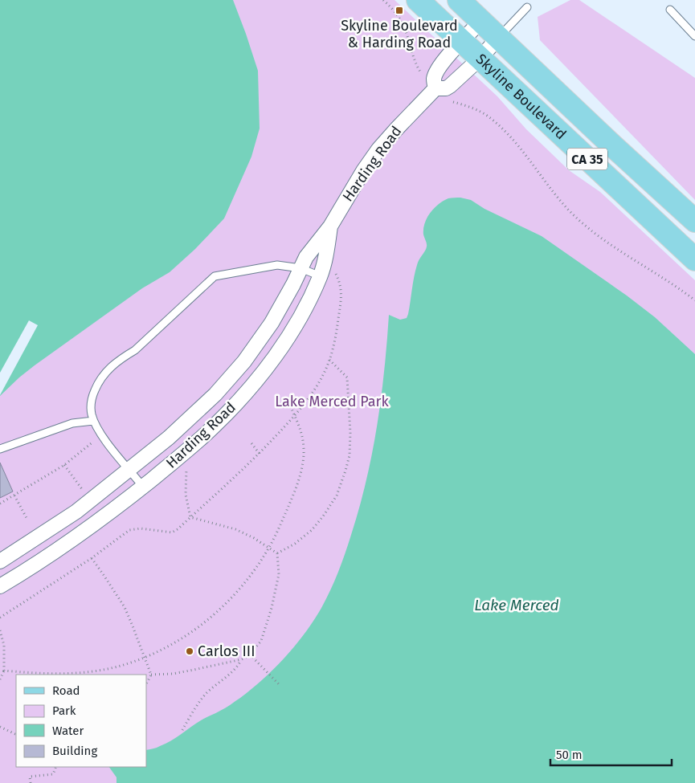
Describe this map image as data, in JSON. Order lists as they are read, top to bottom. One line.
{"streets":{"main road":["Skyline Boulevard","CA 35"],"street":["Harding Road"]},"crossings":[["Skyline Boulevard","Harding Road"]],"water":["Lake Merced"],"parks":["Lake Merced Park"],"places":{"transit":["Skyline Boulevard & Harding Road"],"other":["Carlos III"]},"legend":["Road","Park","Water","Building"],"scale_bar":"50 m"}
